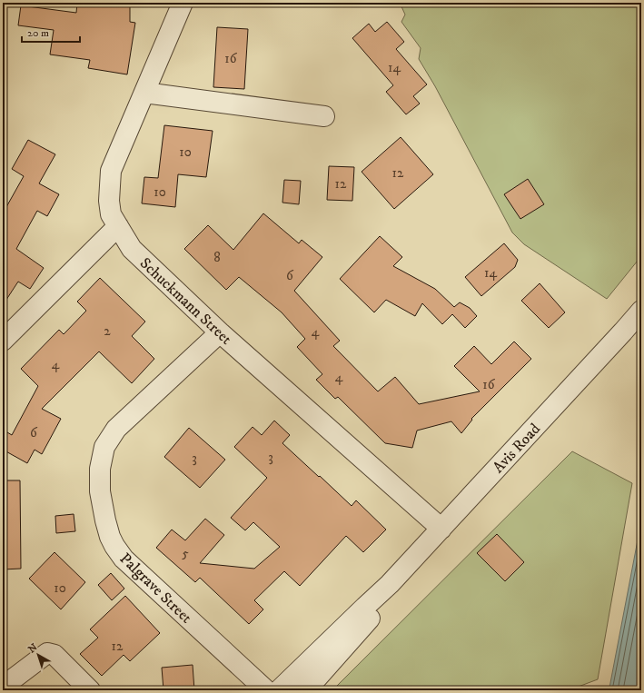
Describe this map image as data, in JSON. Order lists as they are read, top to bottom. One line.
{"streets":{"street":["Schuckmann Street","Avis Road","Palgrave Street"]},"crossings":[["Schuckmann Street","Avis Road"],["Schuckmann Street","Palgrave Street"]],"house_numbers":["16","14","10","12","12","10","8","14","6","2","4","4","4","16","6","3","3","5","10","12"],"scale_bar":"20 m","north":"top left"}
